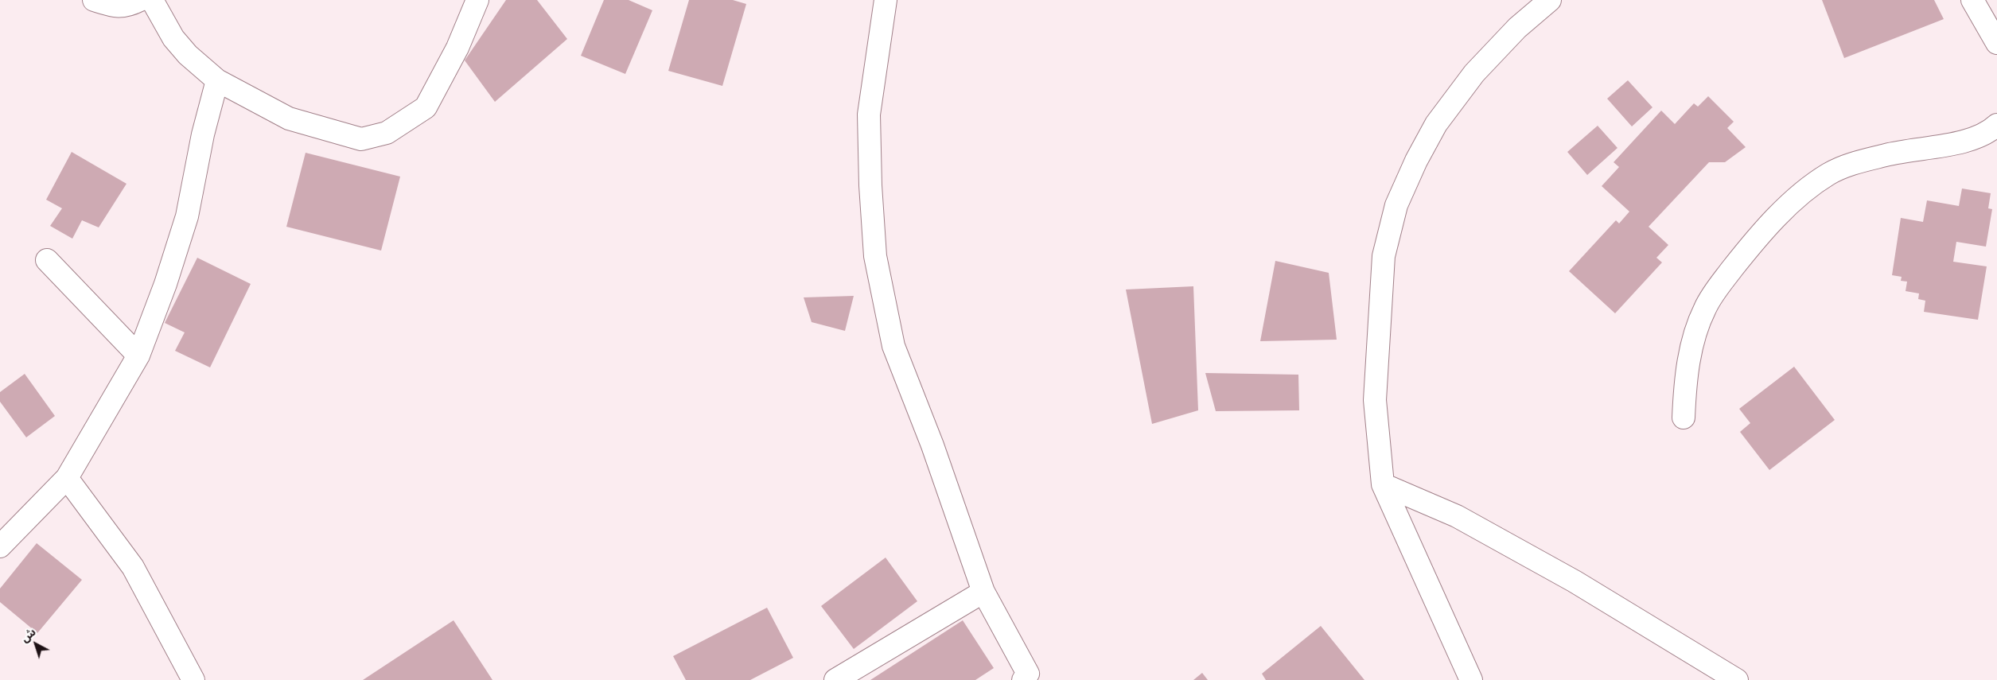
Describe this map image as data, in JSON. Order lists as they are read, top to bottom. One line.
{"north":"top left"}
